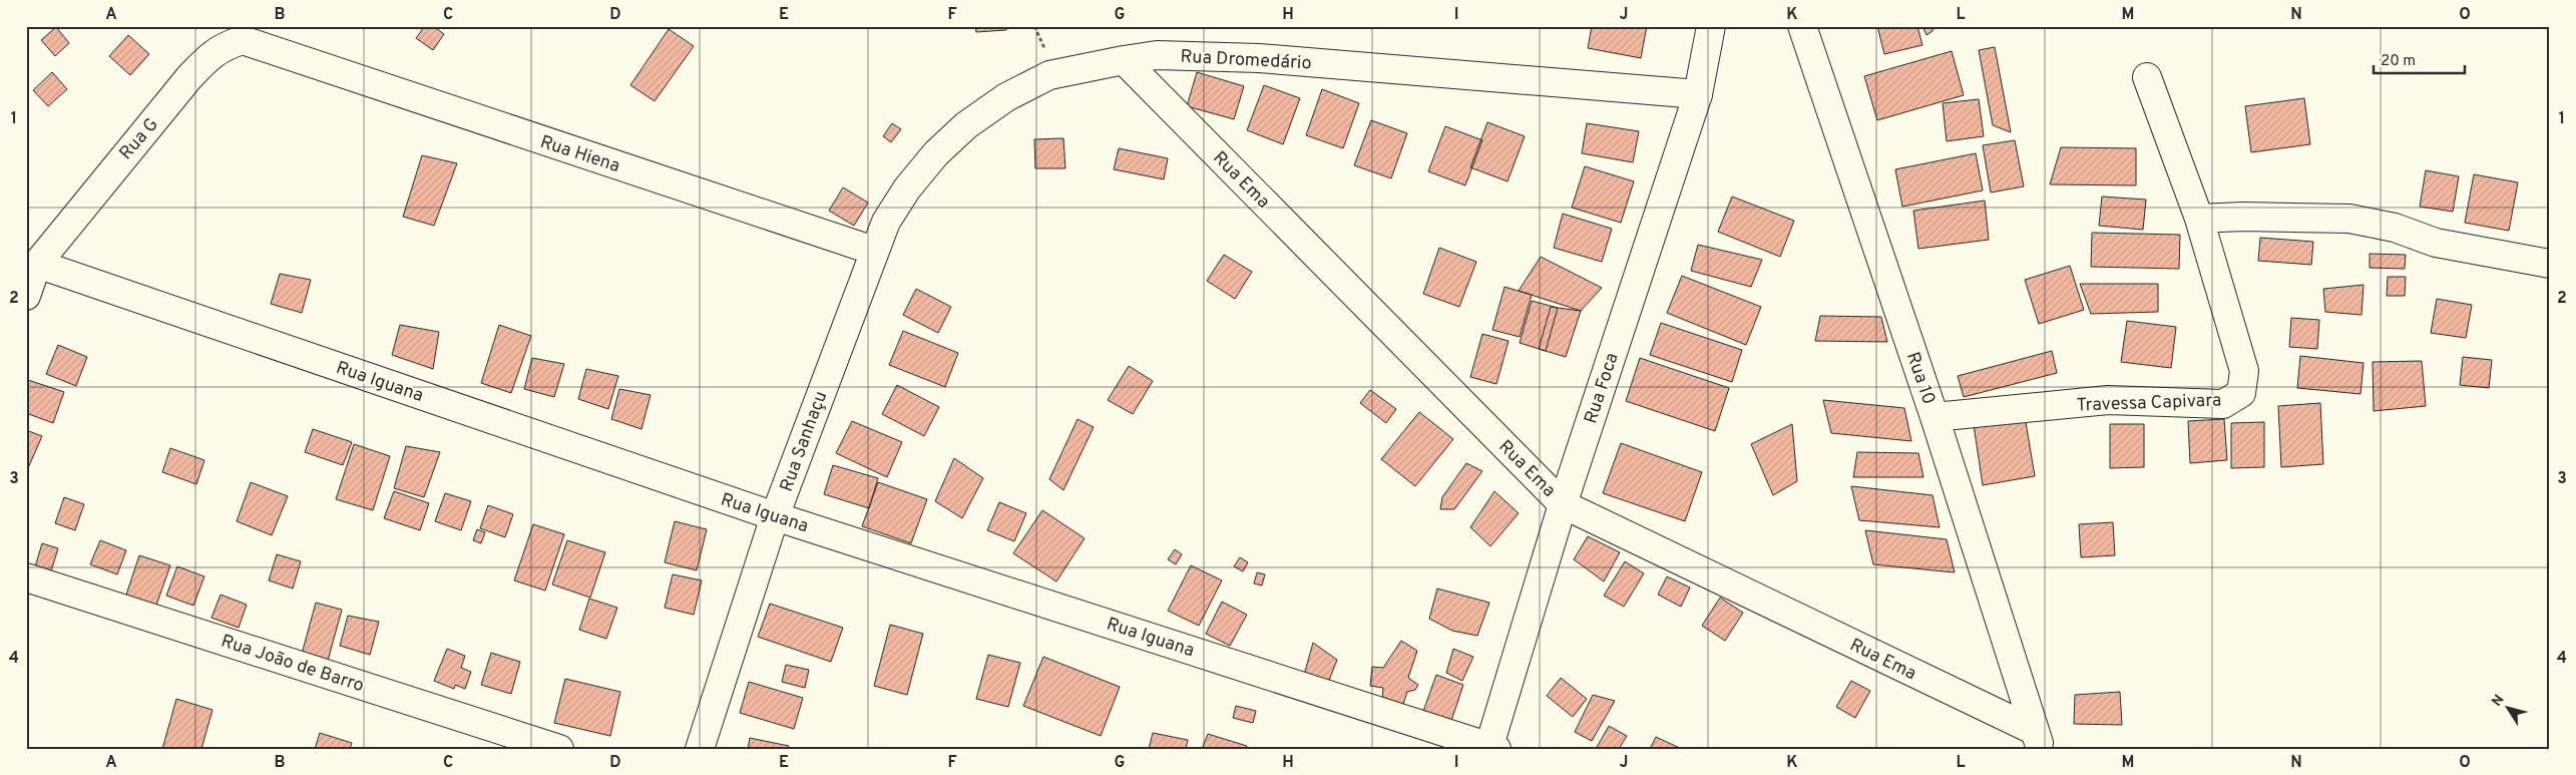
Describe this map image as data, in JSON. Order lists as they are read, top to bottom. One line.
{"streets":{"street":["Rua Dromedário","Rua G","Rua Hiena","Rua Ema","Rua 10","Rua Iguana","Rua Foca","Travessa Capivara","Rua Sanhaçu","Rua João de Barro"]},"crossings":[["Rua Dromedário","Rua Hiena"],["Rua Dromedário","Rua Ema"],["Rua Dromedário","Rua Foca"],["Rua Dromedário","Rua Sanhaçu"],["Rua G","Rua Hiena"],["Rua G","Rua Iguana"],["Rua Hiena","Rua Sanhaçu"],["Rua Ema","Rua 10"],["Rua Ema","Rua Foca"],["Rua 10","Travessa Capivara"],["Rua Iguana","Rua Foca"],["Rua Iguana","Rua Sanhaçu"]],"scale_bar":"20 m","north":"top left","grid":{"columns":["A","B","C","D","E","F","G","H","I","J","K","L","M","N","O"],"rows":["1","2","3","4"]}}
